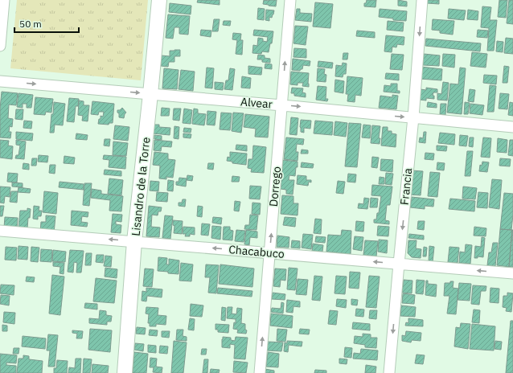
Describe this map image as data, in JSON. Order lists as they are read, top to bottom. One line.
{"streets":{"main road":["Lisandro de la Torre"],"street":["Alvear","Dorrego","Francia","Chacabuco"]},"crossings":[["Alvear","Lisandro de la Torre"],["Alvear","Dorrego"],["Alvear","Francia"],["Lisandro de la Torre","Chacabuco"],["Dorrego","Chacabuco"],["Francia","Chacabuco"]],"one_way":["Alvear","Dorrego","Francia","Chacabuco"],"scale_bar":"50 m"}
